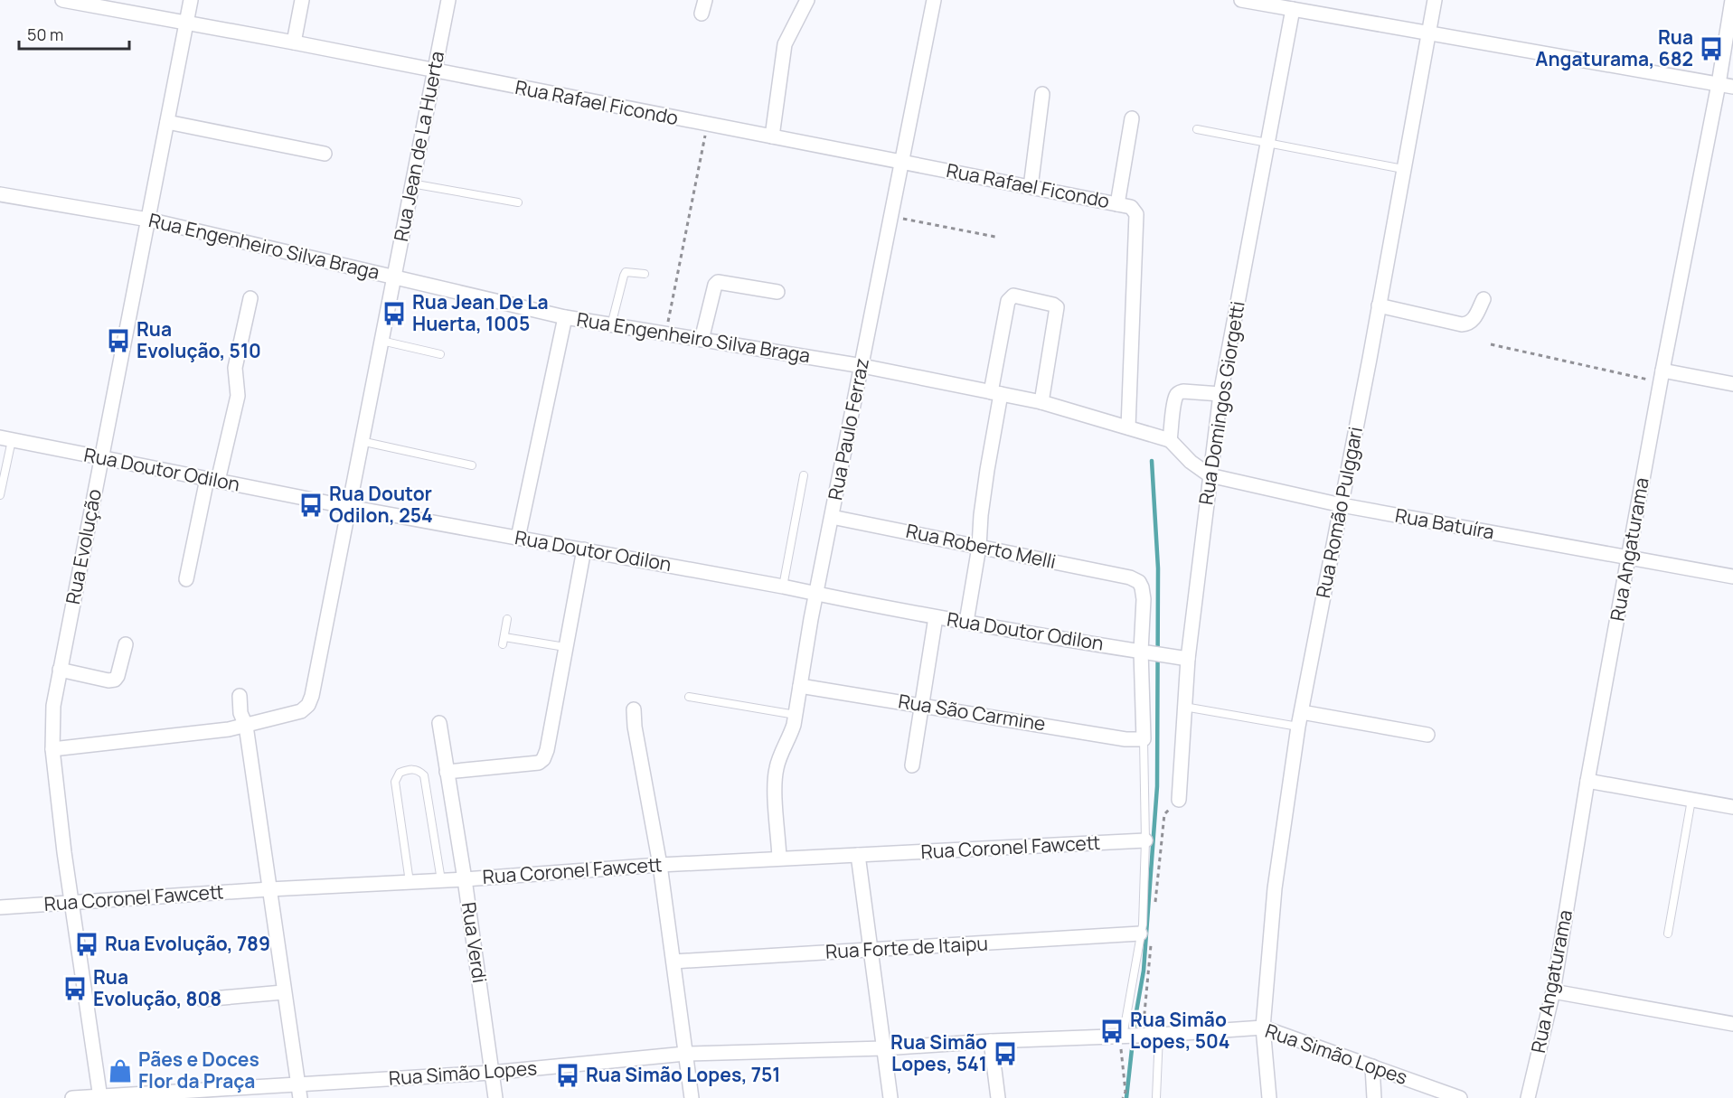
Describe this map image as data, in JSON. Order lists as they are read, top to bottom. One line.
{"streets":{"street":["Rua Rafael Ficondo","Rua Jean de La Huerta","Rua Engenheiro Silva Braga","Rua Domingos Giorgetti","Rua Paulo Ferraz","Rua Doutor Odilon","Rua Romão Pulggari","Rua Batuíra","Rua Evolução","Rua Roberto Melli","Rua Angaturama","Rua São Carmine","Rua Coronel Fawcett","Rua Verdi","Rua Forte de Itaipu","Rua Simão Lopes"]},"crossings":[["Rua Rafael Ficondo","Rua Jean de La Huerta"],["Rua Rafael Ficondo","Rua Paulo Ferraz"],["Rua Rafael Ficondo","Rua Evolução"],["Rua Jean de La Huerta","Rua Engenheiro Silva Braga"],["Rua Jean de La Huerta","Rua Doutor Odilon"],["Rua Engenheiro Silva Braga","Rua Paulo Ferraz"],["Rua Engenheiro Silva Braga","Rua Batuíra"],["Rua Engenheiro Silva Braga","Rua Evolução"],["Rua Domingos Giorgetti","Rua Doutor Odilon"],["Rua Domingos Giorgetti","Rua Batuíra"],["Rua Paulo Ferraz","Rua Doutor Odilon"],["Rua Paulo Ferraz","Rua Roberto Melli"],["Rua Paulo Ferraz","Rua São Carmine"],["Rua Paulo Ferraz","Rua Coronel Fawcett"],["Rua Doutor Odilon","Rua Evolução"],["Rua Doutor Odilon","Rua Roberto Melli"],["Rua Romão Pulggari","Rua Batuíra"],["Rua Romão Pulggari","Rua Simão Lopes"],["Rua Batuíra","Rua Angaturama"],["Rua Evolução","Rua Coronel Fawcett"],["Rua Evolução","Rua Simão Lopes"],["Rua Coronel Fawcett","Rua Verdi"],["Rua Verdi","Rua Simão Lopes"]],"places":{"bus stop":["Rua Angaturama, 682","Rua Jean De La Huerta, 1005","Rua Evolução, 510","Rua Doutor Odilon, 254","Rua Evolução, 789","Rua Evolução, 808","Rua Simão Lopes, 504","Rua Simão Lopes, 541","Rua Simão Lopes, 751"],"shop":["Pães e Doces Flor da Praça"]},"scale_bar":"50 m"}
